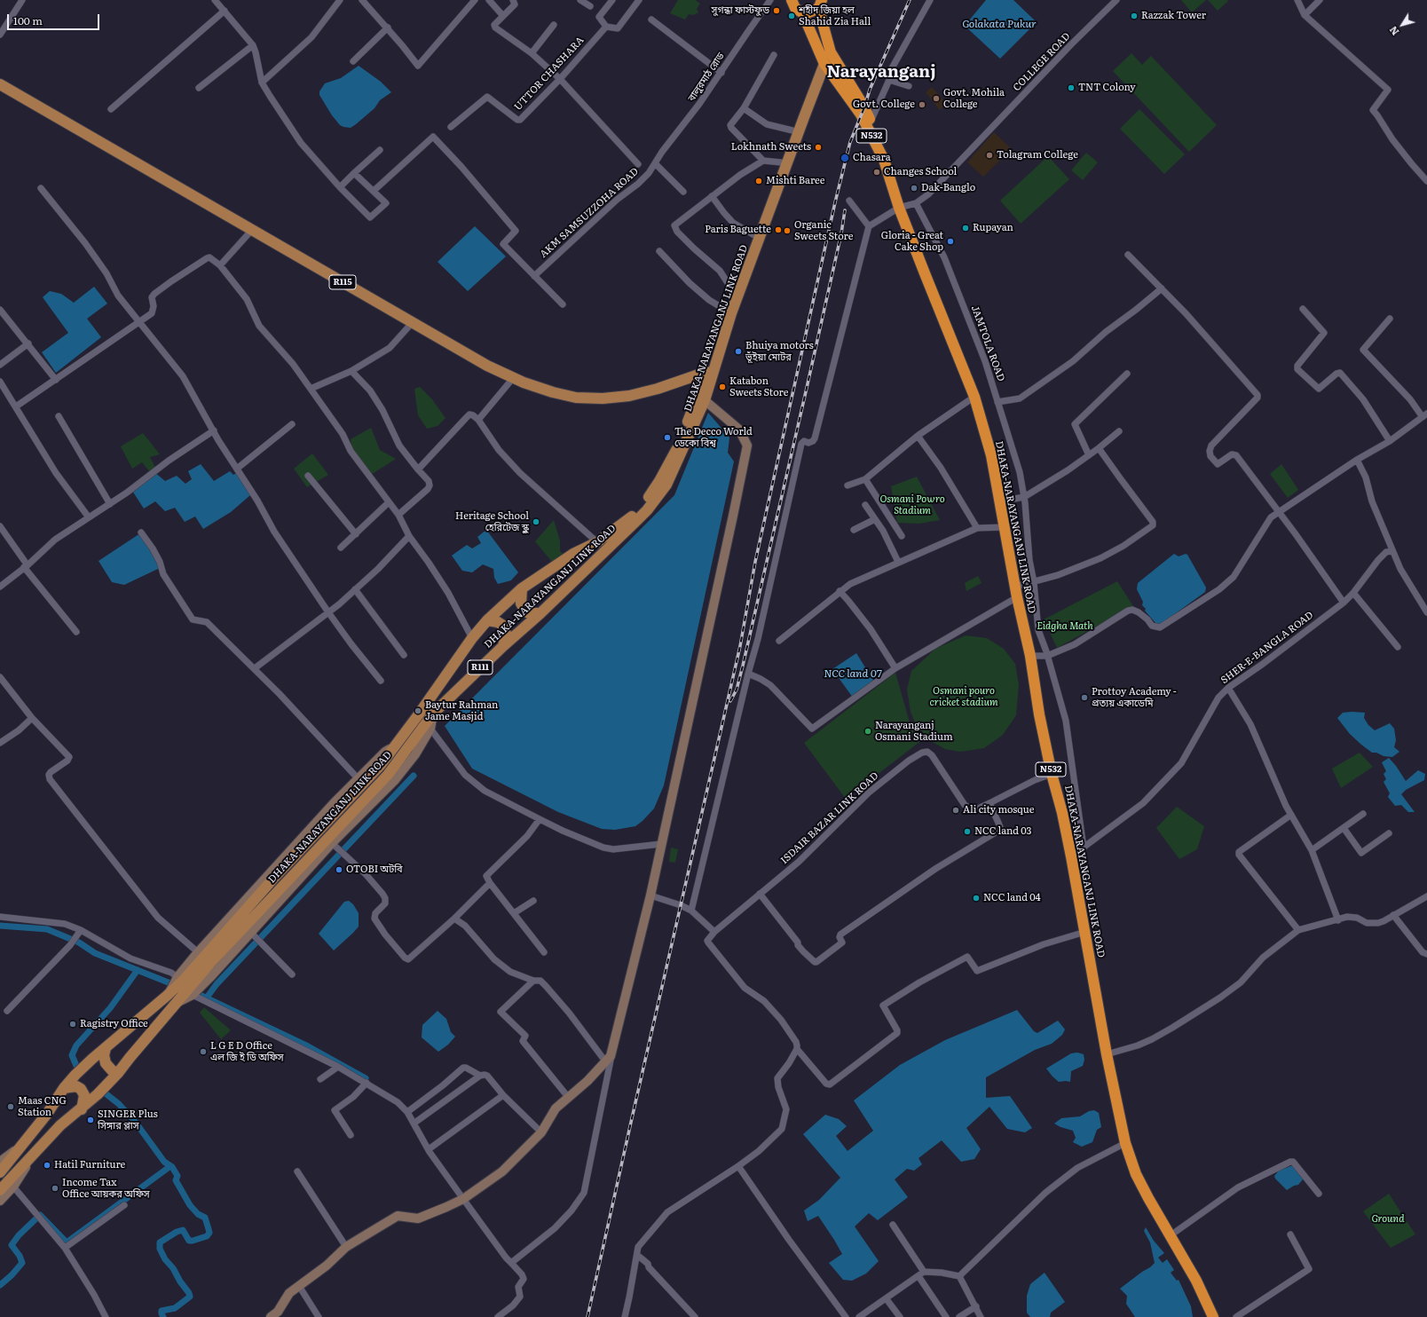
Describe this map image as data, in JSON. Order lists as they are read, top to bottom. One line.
{"streets":{"highway":["N532","DHAKA-NARAYANGANJ LINK ROAD"],"main road":["R115","R111"],"street":["COLLEGE ROAD","UTTOR CHASHARA","বালুরমাঠ রোড","AKM SAMSUZZOHA ROAD","JAMTOLA ROAD","SHER-E-BANGLA ROAD","ISDAIR BAZAR LINK ROAD"]},"crossings":[["COLLEGE ROAD","DHAKA-NARAYANGANJ LINK ROAD"],["COLLEGE ROAD","JAMTOLA ROAD"],["বালুরমাঠ রোড","AKM SAMSUZZOHA ROAD"],["R115","DHAKA-NARAYANGANJ LINK ROAD"],["DHAKA-NARAYANGANJ LINK ROAD","SHER-E-BANGLA ROAD"],["DHAKA-NARAYANGANJ LINK ROAD","ISDAIR BAZAR LINK ROAD"],["JAMTOLA ROAD","SHER-E-BANGLA ROAD"]],"districts":["Narayanganj"],"water":["Golakata Pukur","NCC land 07"],"parks":["Osmani Powro Stadium","Eidgha Math","Osmani pouro cricket stadium","Ground"],"places":["সুগন্ধা ফাস্টফুড","শহীদ জিয়া হল Shahid Zia Hall","Razzak Tower","TNT Colony","Govt. Mohila College","Govt. College","Lokhnath Sweets","Tolagram College","Chasara","Changes School","Mishti Baree","Dak-Banglo","Rupayan","Paris Baguette","Organic Sweets Store","Gloria - Great Cake Shop","Bhuiya motors ভূঁইয়া মোটর","Katabon Sweets Store","The Decco World ডেকো বিশ্ব","Heritage School হেরিটেজ স্কুল","Prottoy Academy - প্রত্যয় একাডেমি","Baytur Rahman Jame Masjid","Narayanganj Osmani Stadium","Ali city mosque","NCC land 03","OTOBI অটবি","NCC land 04","Ragistry Office","L G E D Office এল জি ই ডি অফিস","Maas CNG Station","SINGER Plus সিঙ্গার প্লাস","Hatil Furniture","Income Tax Office আয়কর অফিস"],"scale_bar":"100 m","north":"bottom left"}
